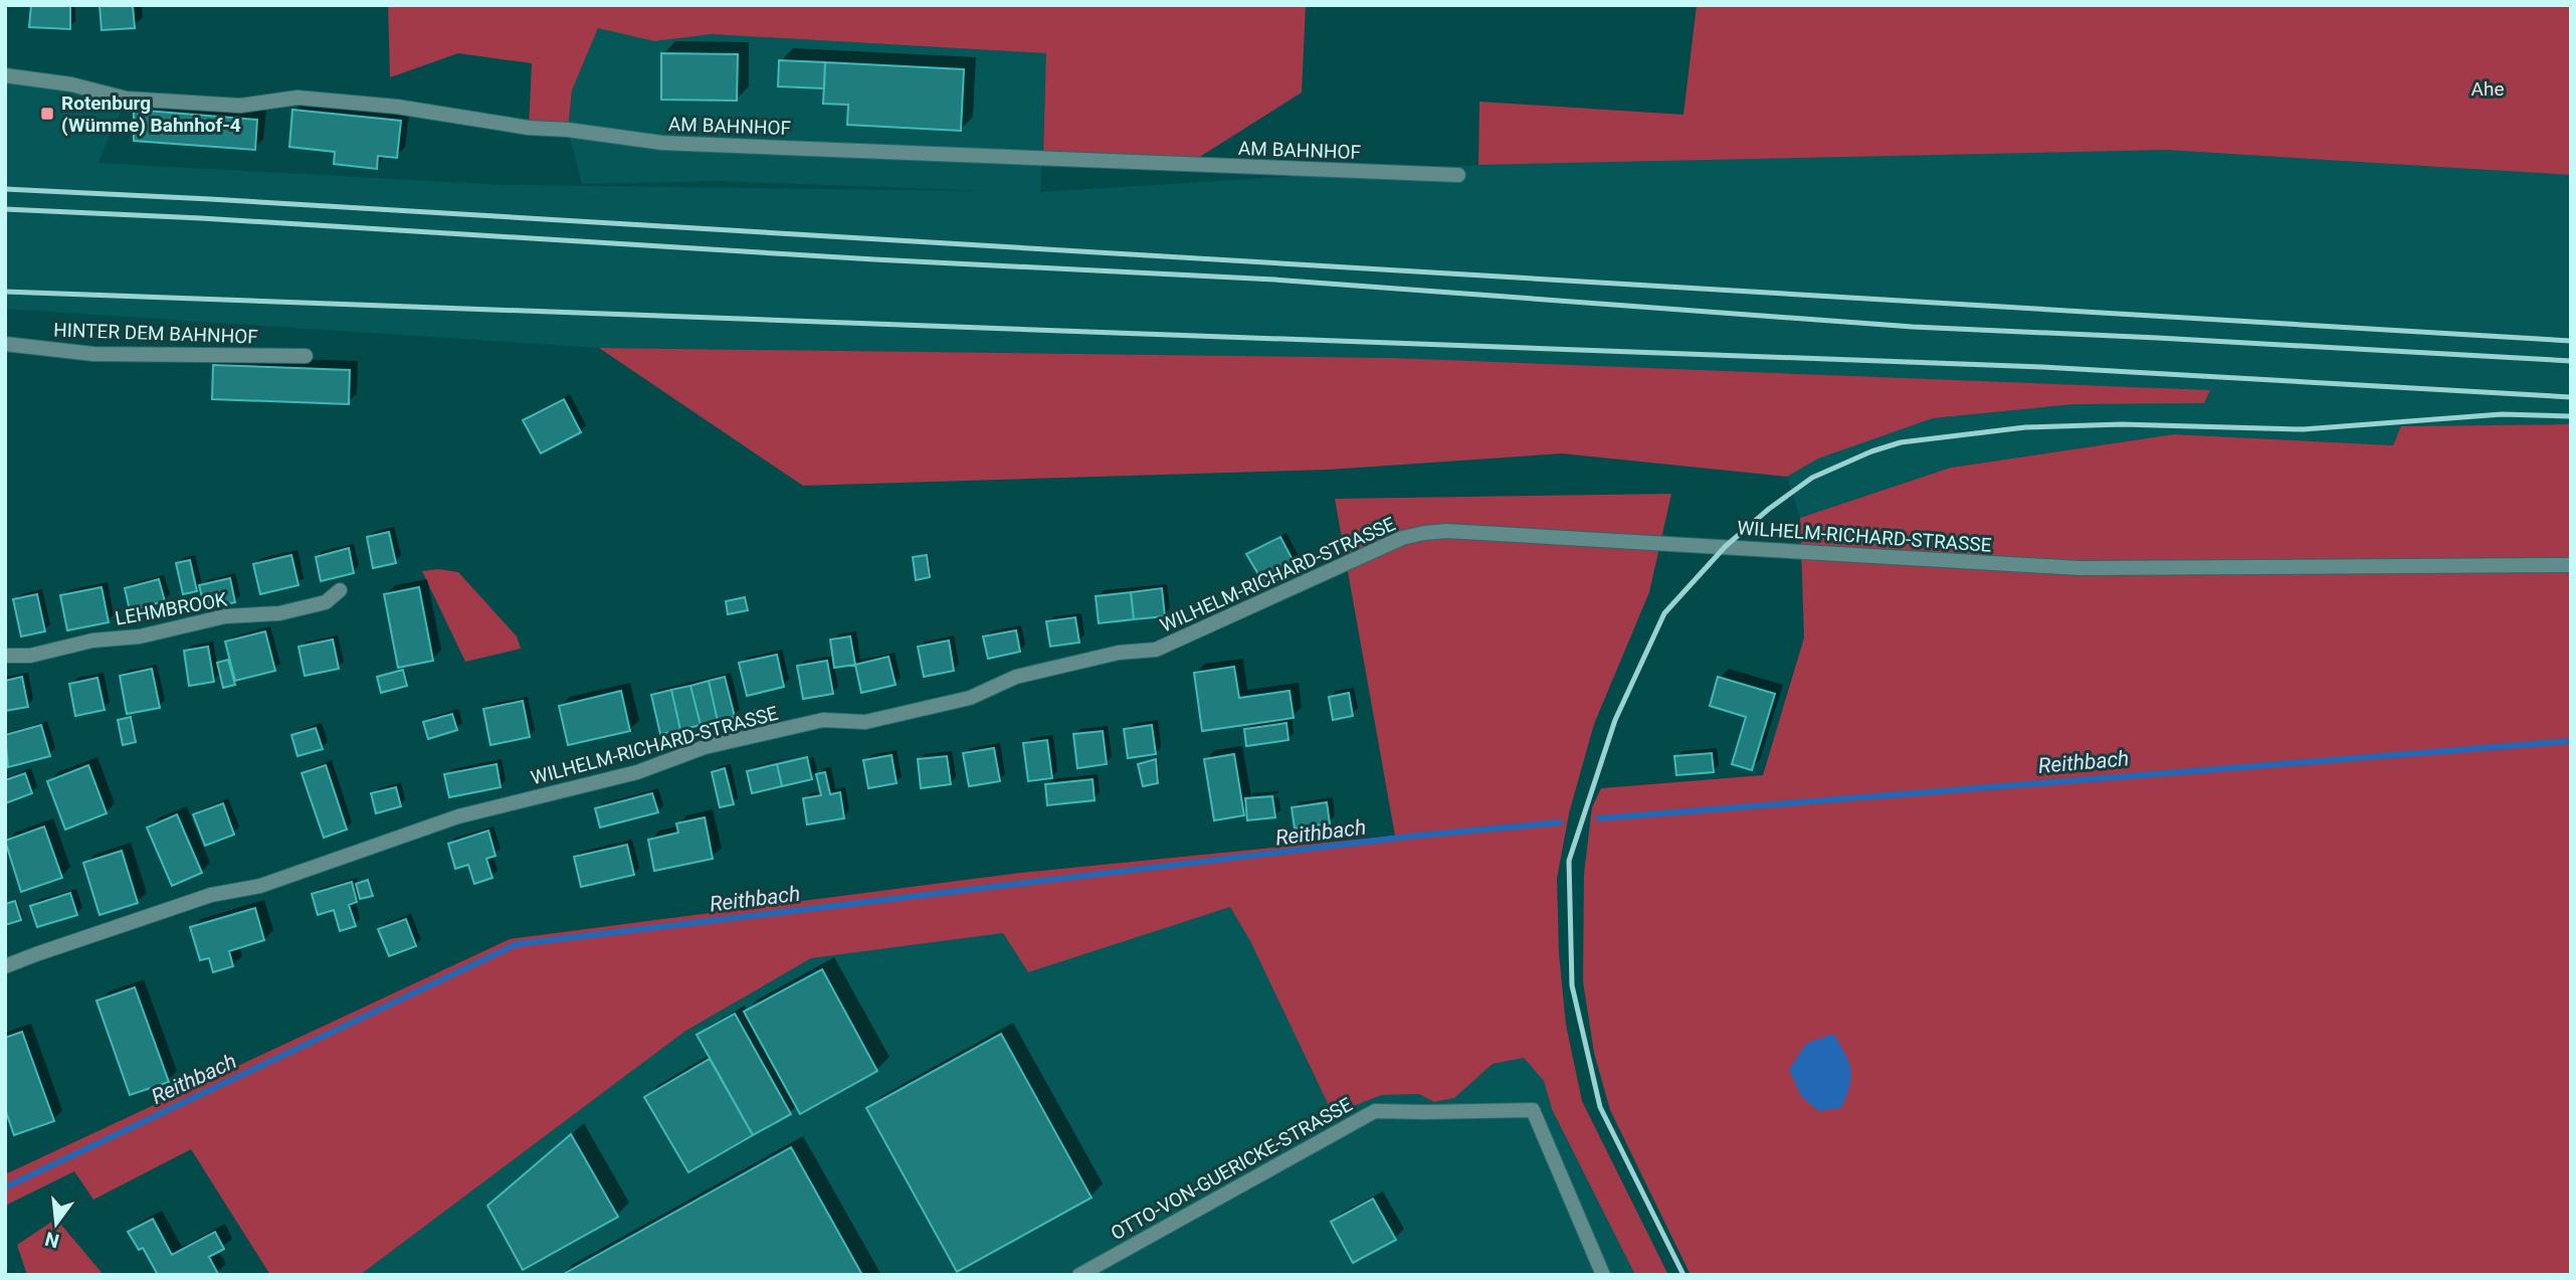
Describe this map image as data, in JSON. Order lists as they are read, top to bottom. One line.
{"streets":{"street":["AM BAHNHOF","HINTER DEM BAHNHOF","WILHELM-RICHARD-STRASSE","LEHMBROOK","OTTO-VON-GUERICKE-STRASSE"]},"water":["Reithbach"],"parks":["Ahe"],"places":{"transit":["Rotenburg (Wümme) Bahnhof-4"]},"north":"bottom"}
